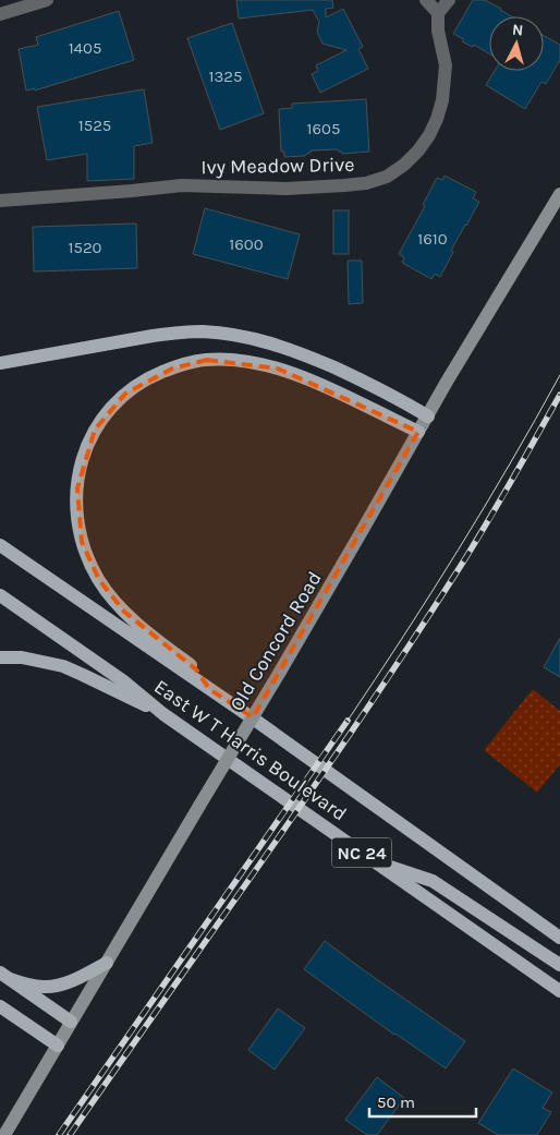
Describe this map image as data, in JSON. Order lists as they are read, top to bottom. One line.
{"streets":{"main road":["East W T Harris Boulevard","NC 24"],"street":["Ivy Meadow Drive","Old Concord Road"]},"house_numbers":["1405","1325","1525","1605","1610","1600","1520"],"scale_bar":"50 m","north":"top"}
